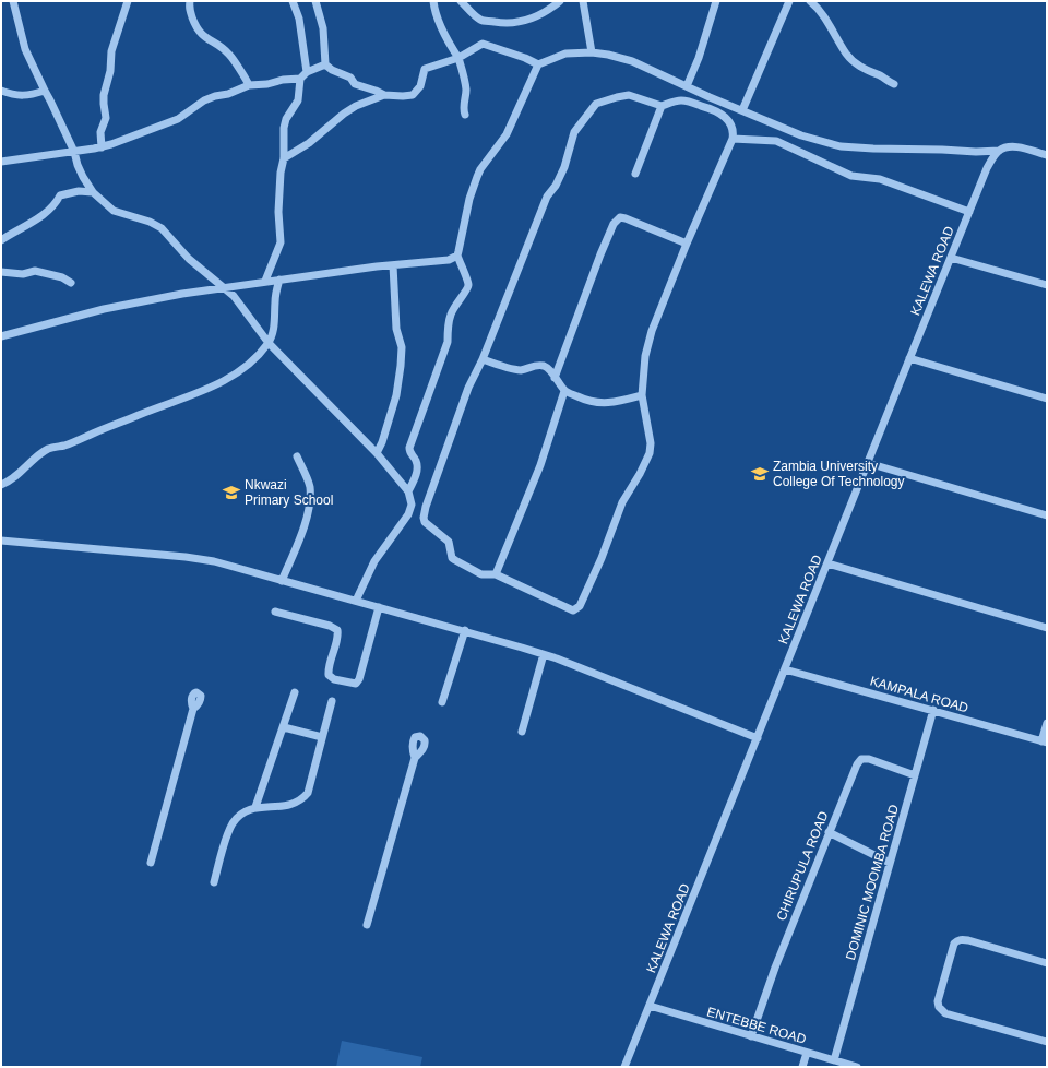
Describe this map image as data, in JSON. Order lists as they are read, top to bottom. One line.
{"streets":{"street":["KALEWA ROAD","KAMPALA ROAD","CHIRUPULA ROAD","DOMINIC MOOMBA ROAD","ENTEBBE ROAD"]},"crossings":[["KALEWA ROAD","KAMPALA ROAD"],["KALEWA ROAD","ENTEBBE ROAD"],["KAMPALA ROAD","DOMINIC MOOMBA ROAD"],["CHIRUPULA ROAD","DOMINIC MOOMBA ROAD"],["CHIRUPULA ROAD","ENTEBBE ROAD"],["DOMINIC MOOMBA ROAD","ENTEBBE ROAD"]],"places":{"school or university":["Zambia University College Of Technology","Nkwazi Primary School"]}}
